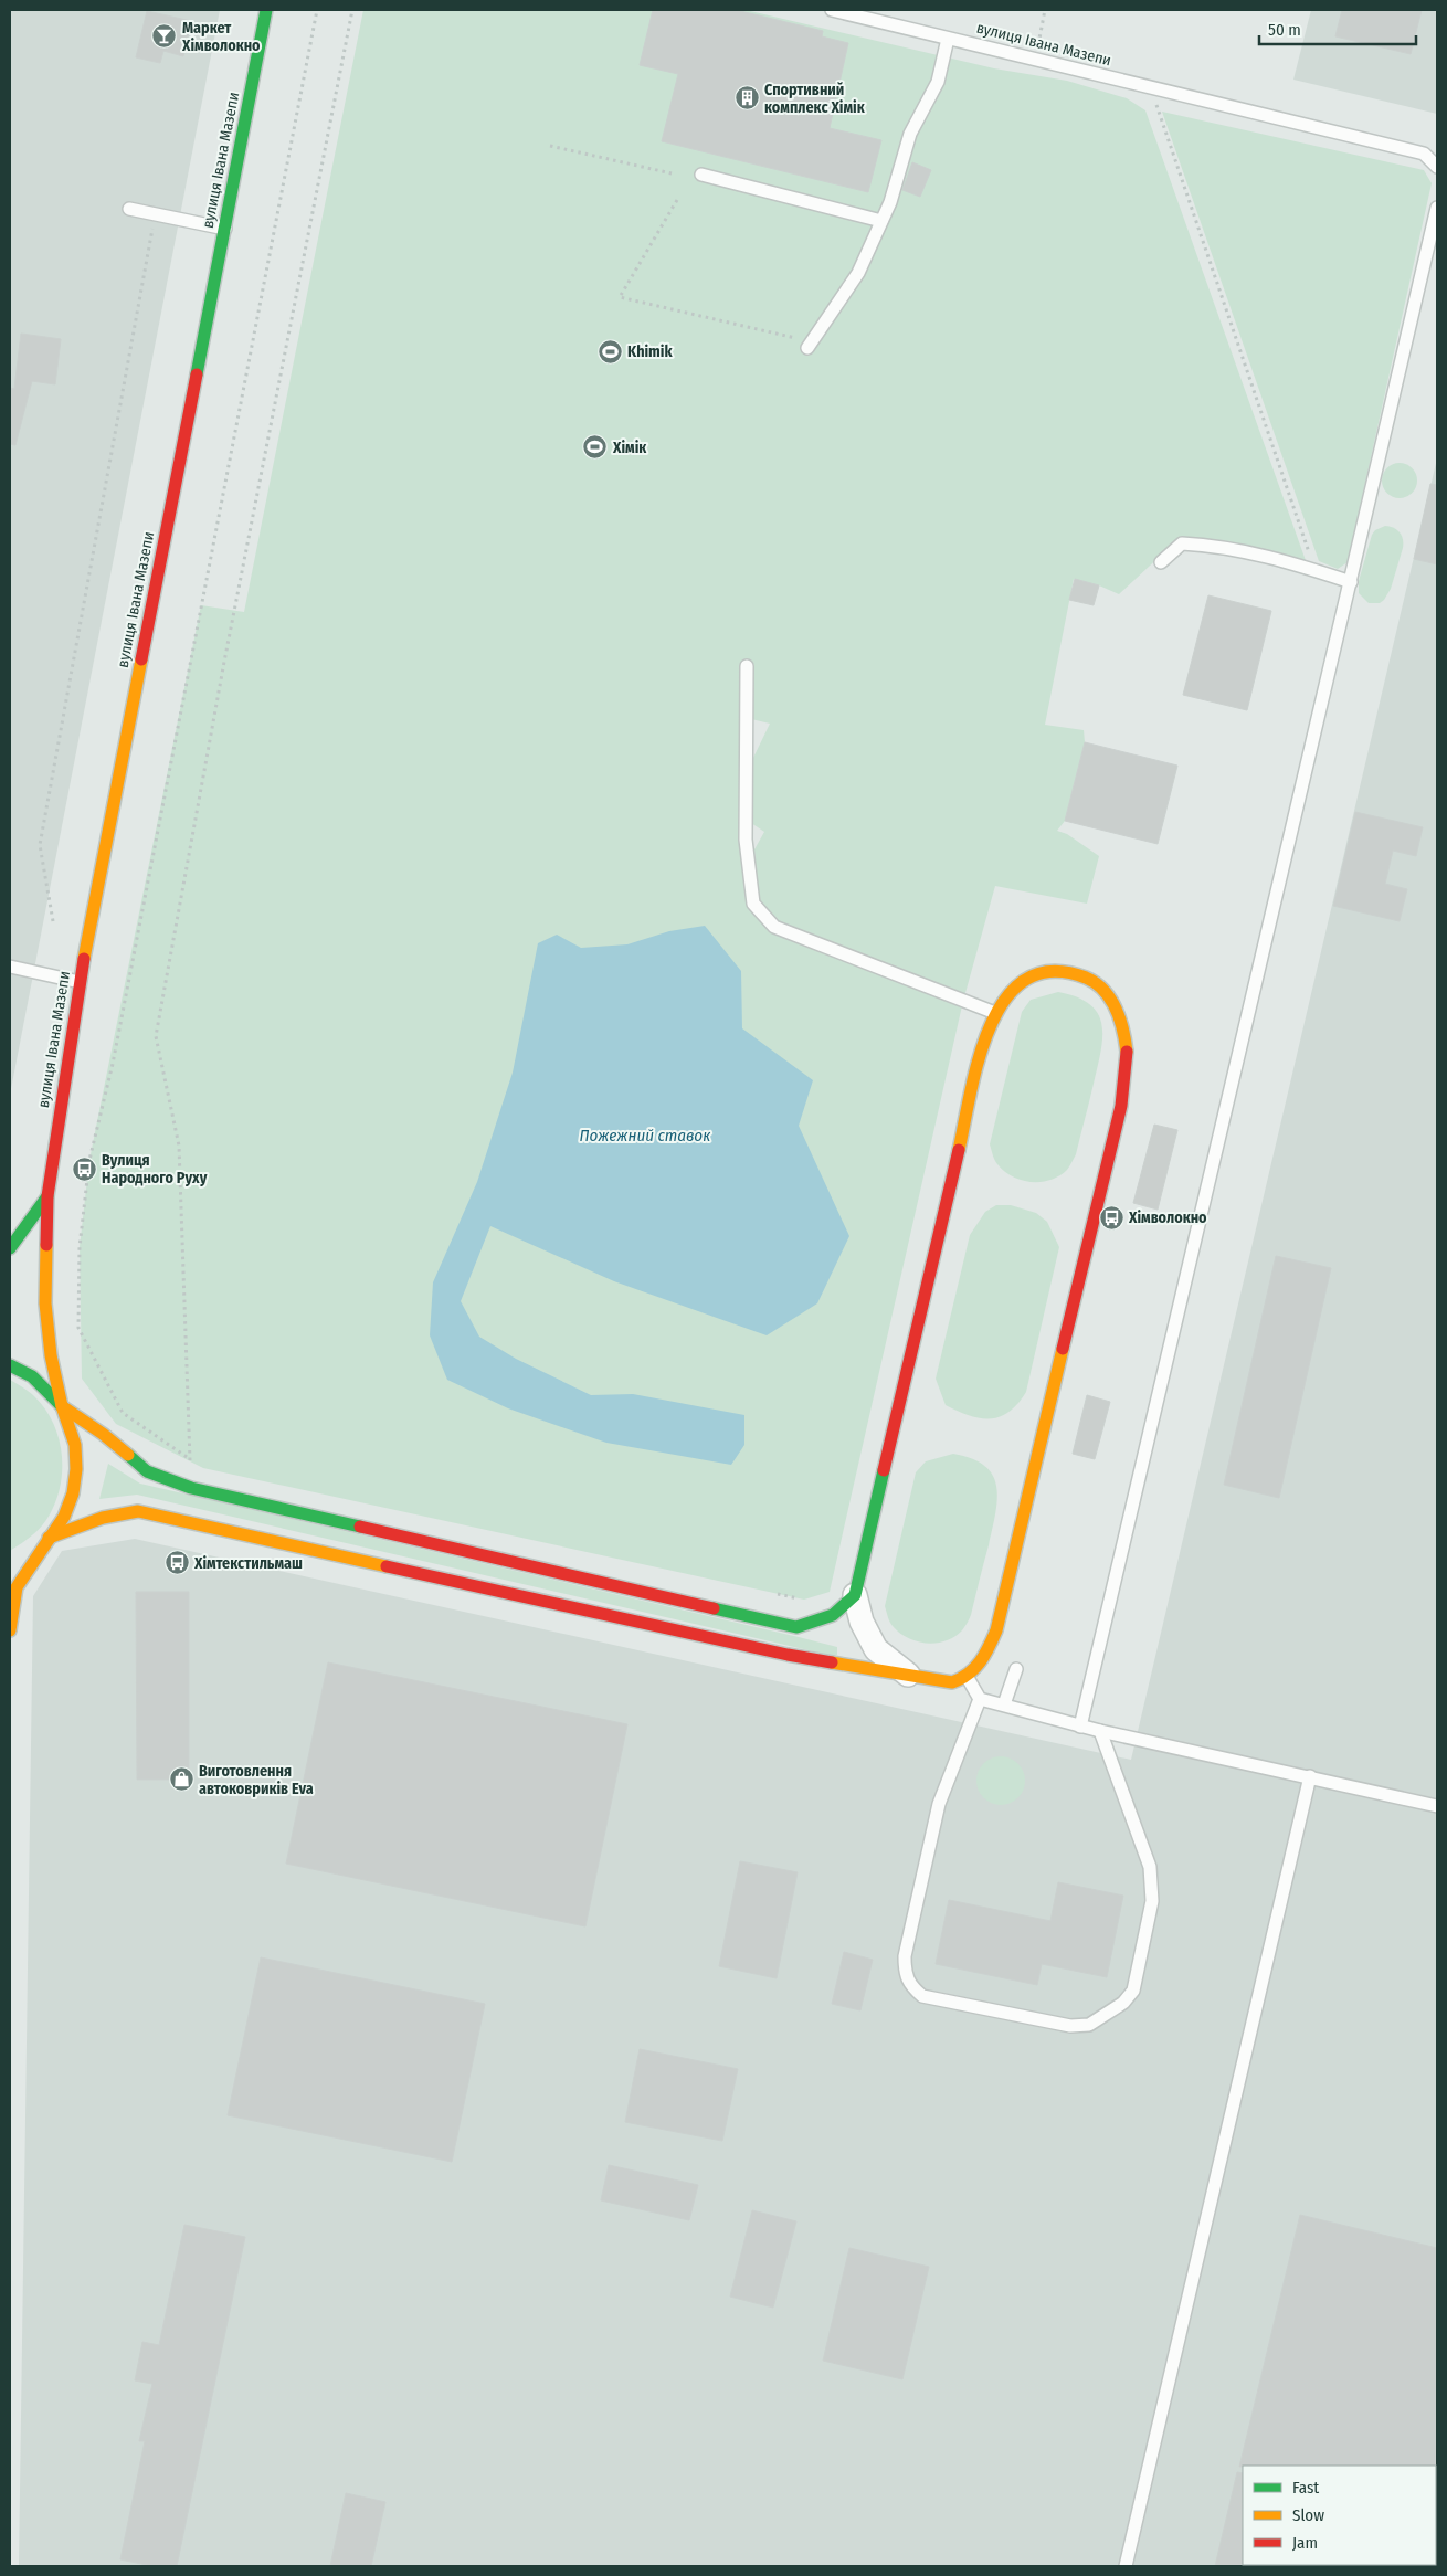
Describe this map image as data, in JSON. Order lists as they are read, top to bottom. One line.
{"streets":{"street":["вулиця Івана Мазепи"]},"water":["Пожежний ставок"],"places":{"bar":["Маркет Хімволокно"],"building":["Спортивний комплекс Хімік"],"sports":["Khimik","Хімік"],"bus stop":["Вулиця Народного Руху","Хімволокно","Хімтекстильмаш"],"shop":["Виготовлення автоковриків Eva"]},"legend":["Fast","Slow","Jam"],"scale_bar":"50 m"}
